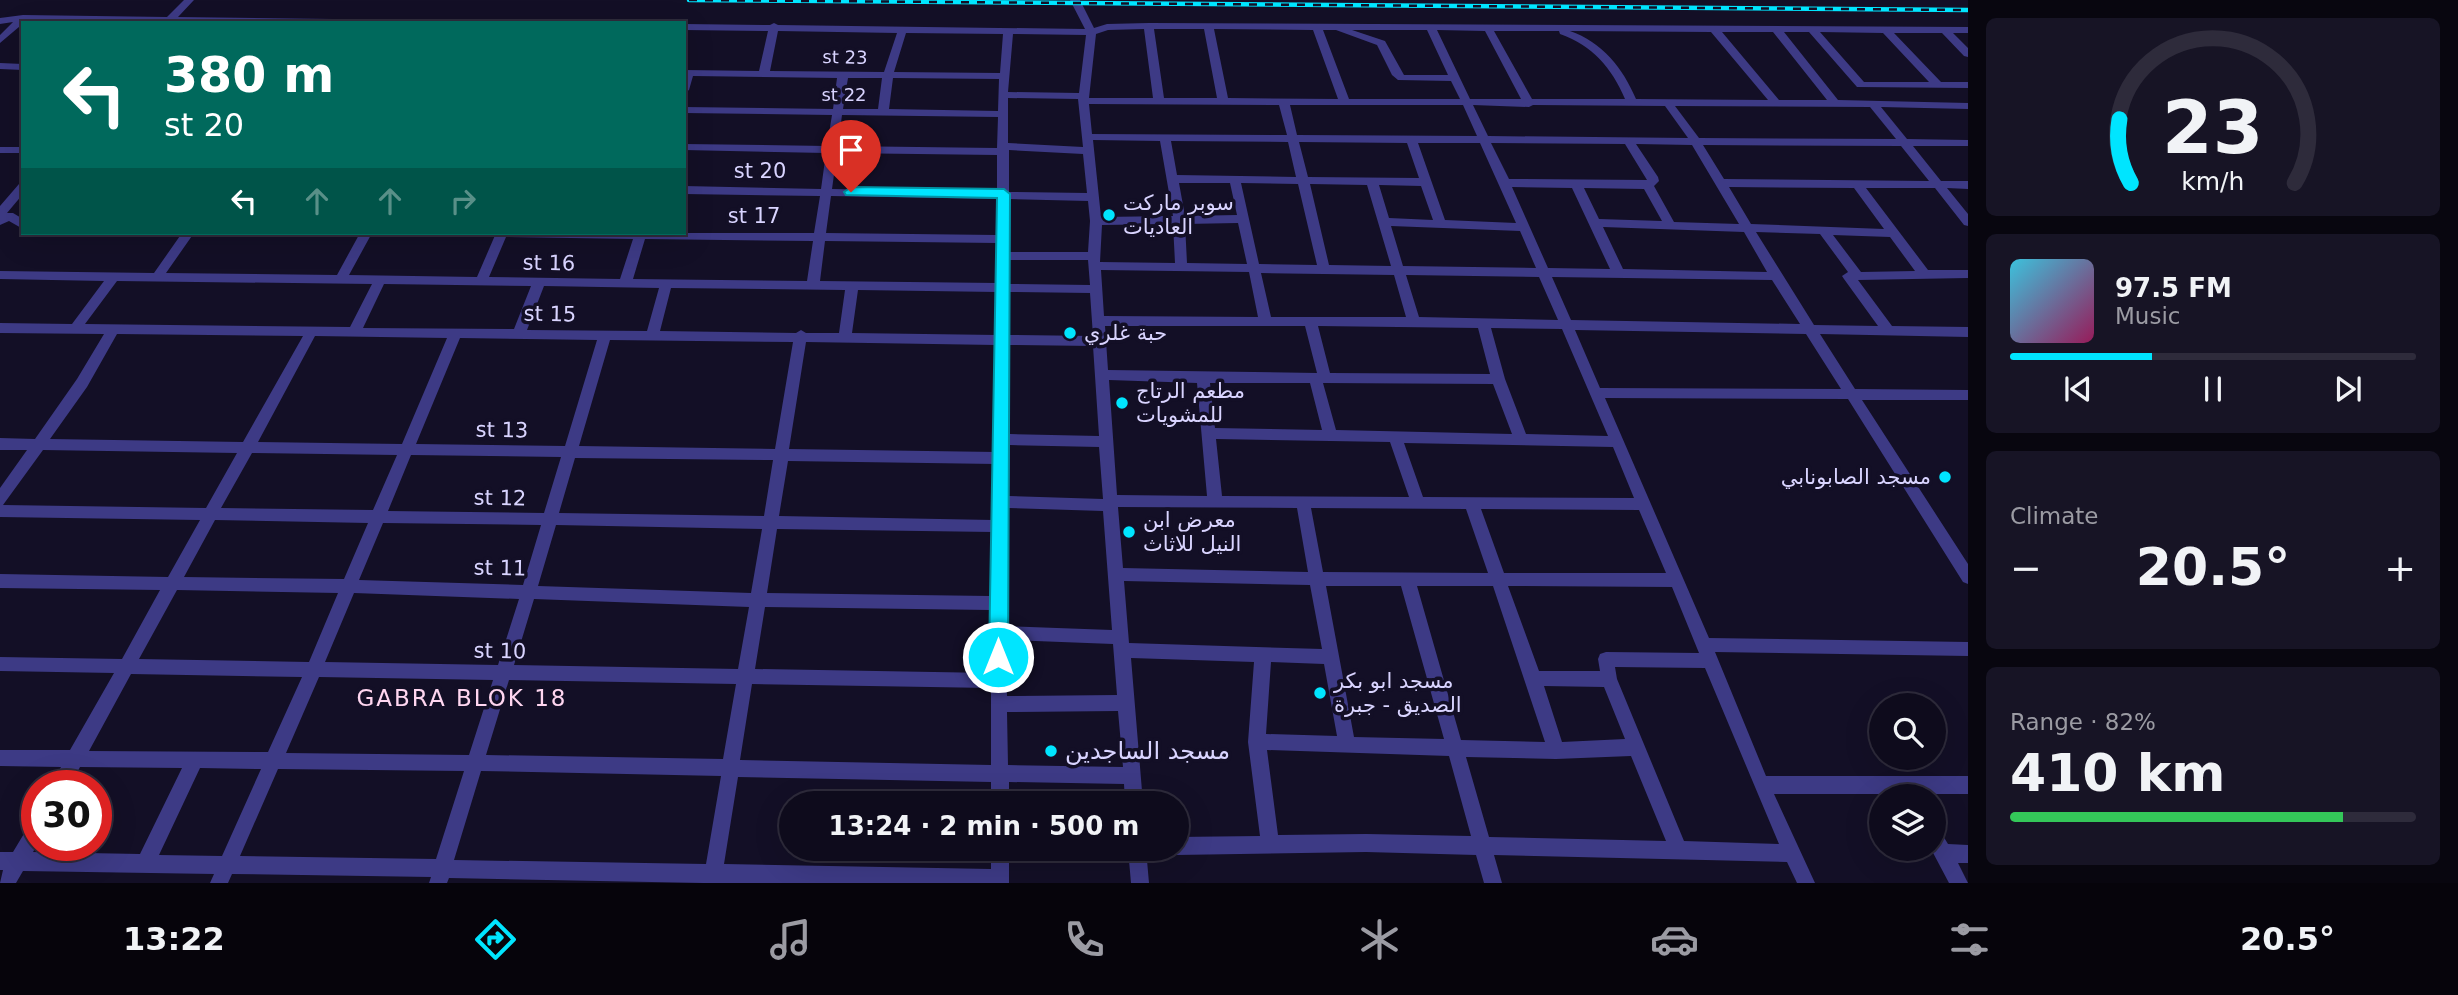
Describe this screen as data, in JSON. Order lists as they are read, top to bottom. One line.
{"streets":{"street":["st 23","st 22","st 20","st 17","st 16","st 15","st 13","st 12","st 11","st 10"]},"districts":["GABRA BLOK 18"],"places":["سوبر ماركت العاديات","حبة غلري","مطعم الرتاج للمشويات","مسجد الصابونابي","معرض ابن النيل للاثاث","مسجد ابو بكر الصديق - جبرة","مسجد الساجدين"],"page":{"turn":["380 m","st 20"],"song":["97.5 FM","Music"],"tile":["Climate",["Range · 82%","410 km"]],"heat":["−","20.5°","+"],"limit":"30","trip":"13:24 · 2 min · 500 m","tabs":["13:22","20.5°"],"gauge":["23","km/h"]}}
